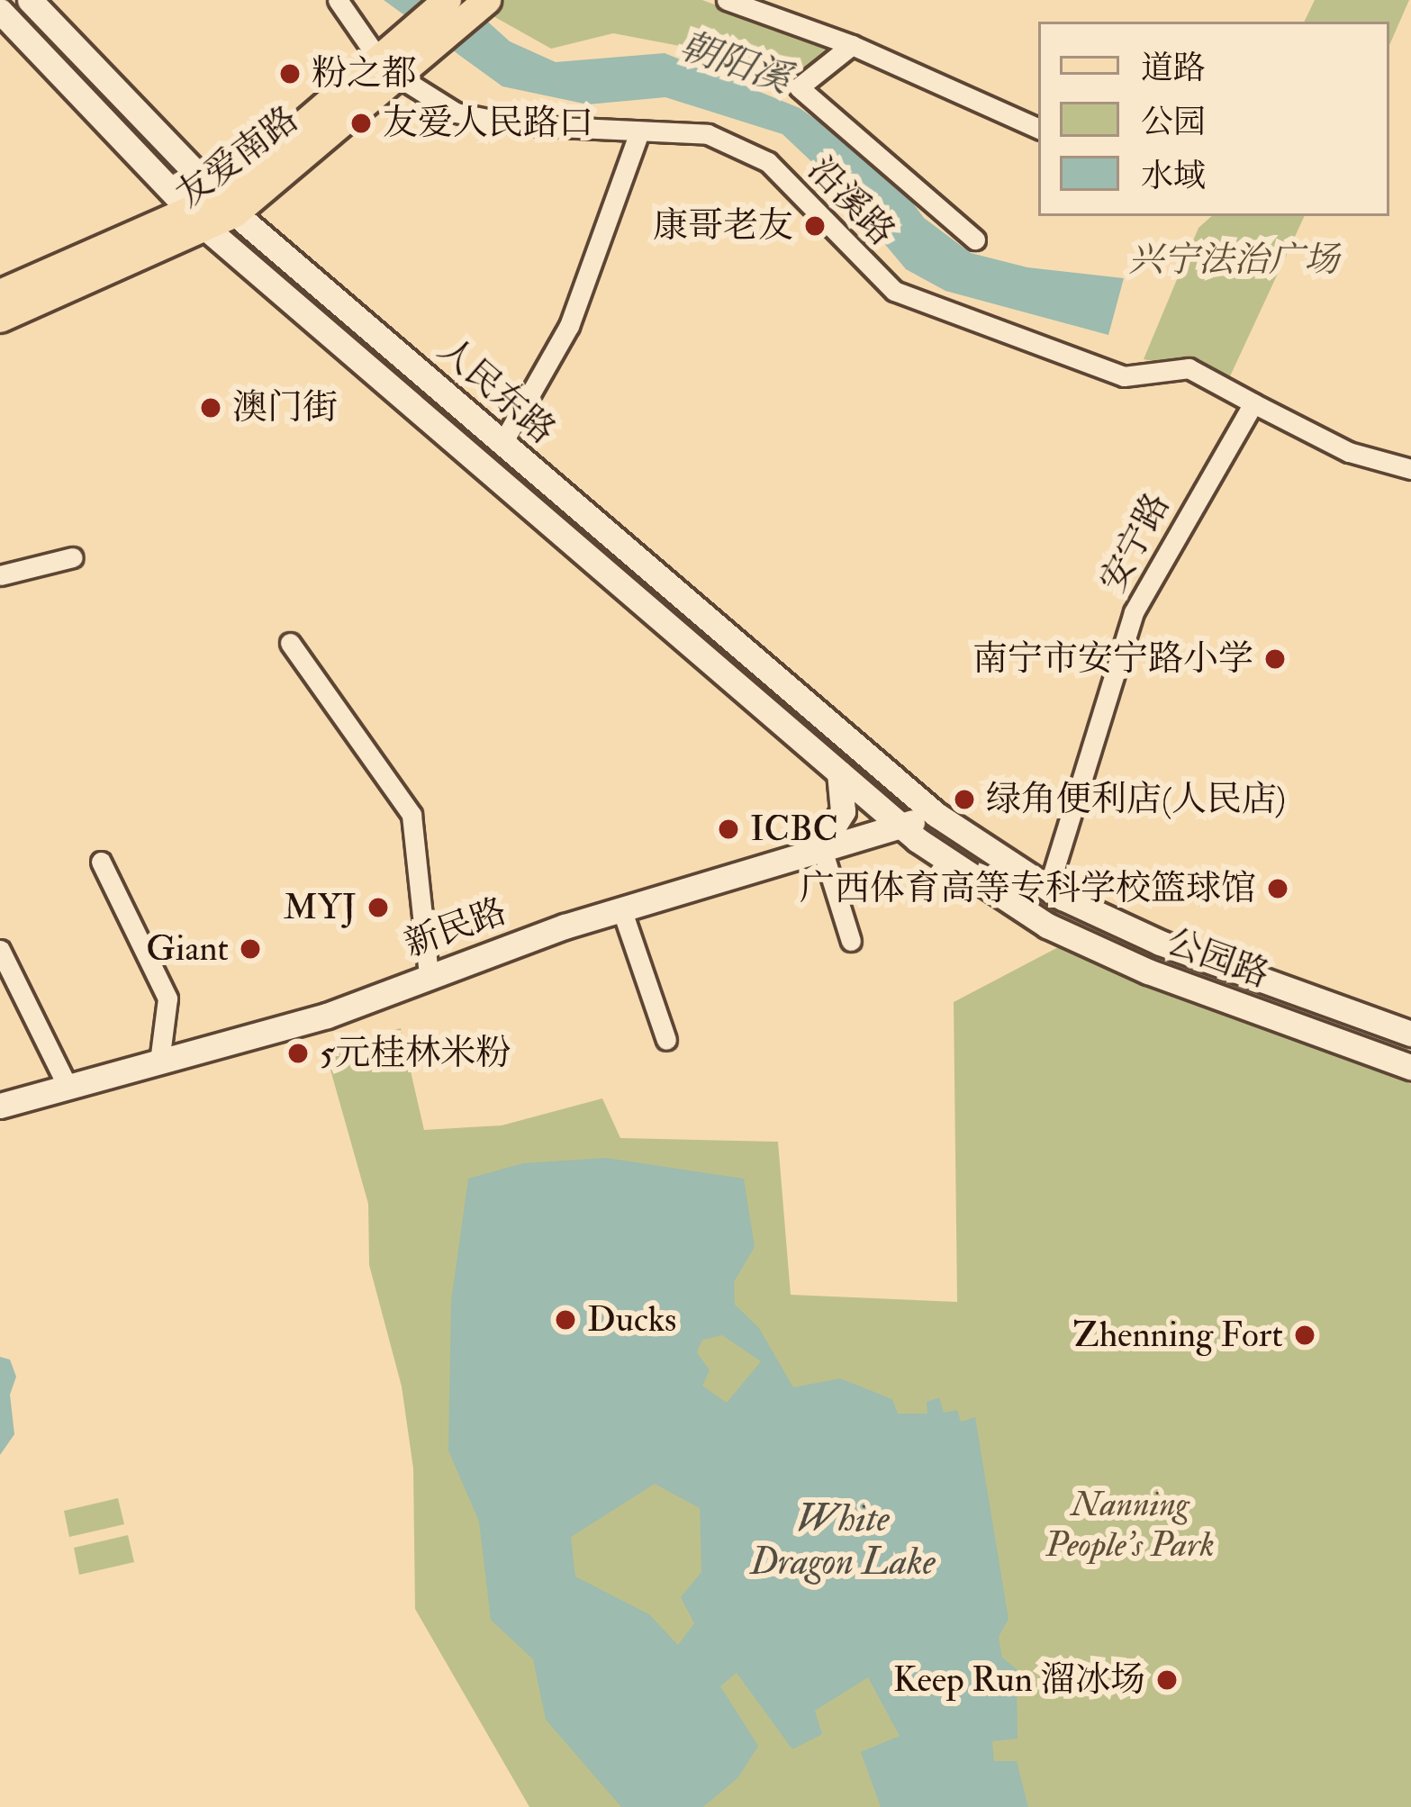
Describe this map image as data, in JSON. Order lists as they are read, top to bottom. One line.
{"streets":{"main road":["友爱南路","人民东路","新民路","公园路"],"street":["沿溪路","安宁路"]},"crossings":[["友爱南路","沿溪路"],["友爱南路","人民东路"],["沿溪路","安宁路"],["人民东路","新民路"],["人民东路","公园路"],["安宁路","公园路"],["新民路","公园路"]],"water":["朝阳溪","White Dragon Lake"],"parks":["兴宁法治广场","Nanning People's Park"],"places":["粉之都","友爱人民路口","康哥老友","澳门街","南宁市安宁路小学","绿角便利店(人民店)","ICBC","广西体育高等专科学校篮球馆","MYJ","Giant","5元桂林米粉","Ducks","Zhenning Fort","Keep Run 溜冰场"],"legend":["道路","公园","水域"]}
